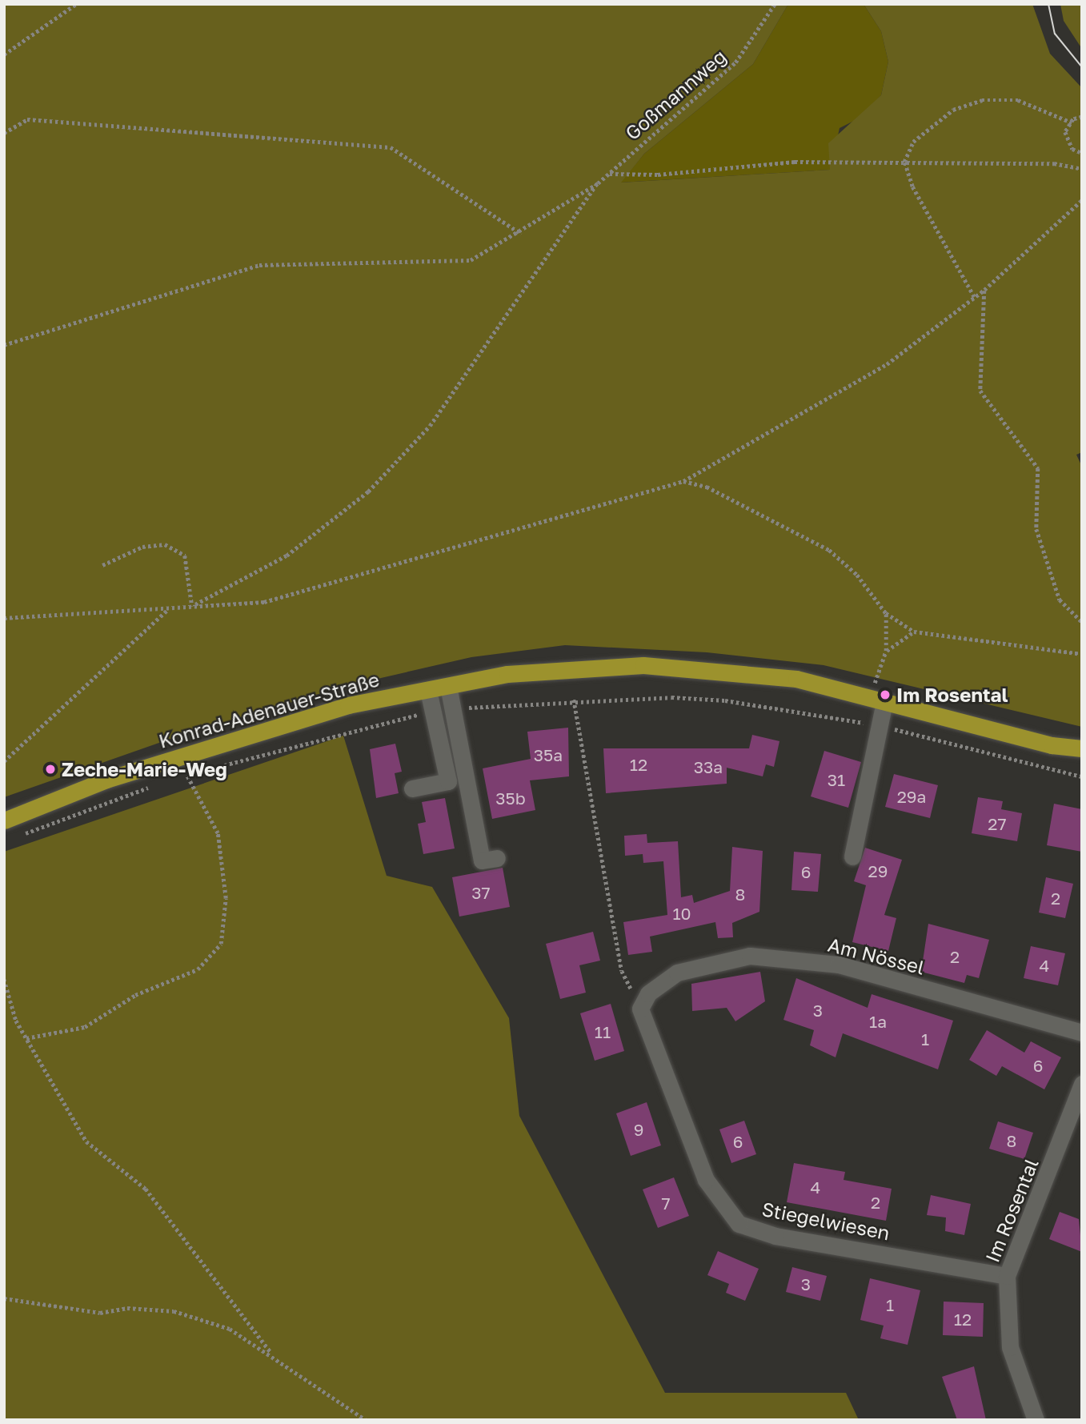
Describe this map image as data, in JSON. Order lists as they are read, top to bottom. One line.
{"streets":{"main road":["Konrad-Adenauer-Straße"],"street":["Am Nössel","Im Rosental","Stiegelwiesen"],"path":["Goßmannweg"]},"crossings":[["Am Nössel","Stiegelwiesen"],["Im Rosental","Stiegelwiesen"]],"places":["Im Rosental","Zeche-Marie-Weg"],"house_numbers":["35a","12","33a","31","29a","35b","27","29","6","37","8","2","10","2","4","3","1a","11","1","6","9","8","6","4","2","7","3","1","12"]}
